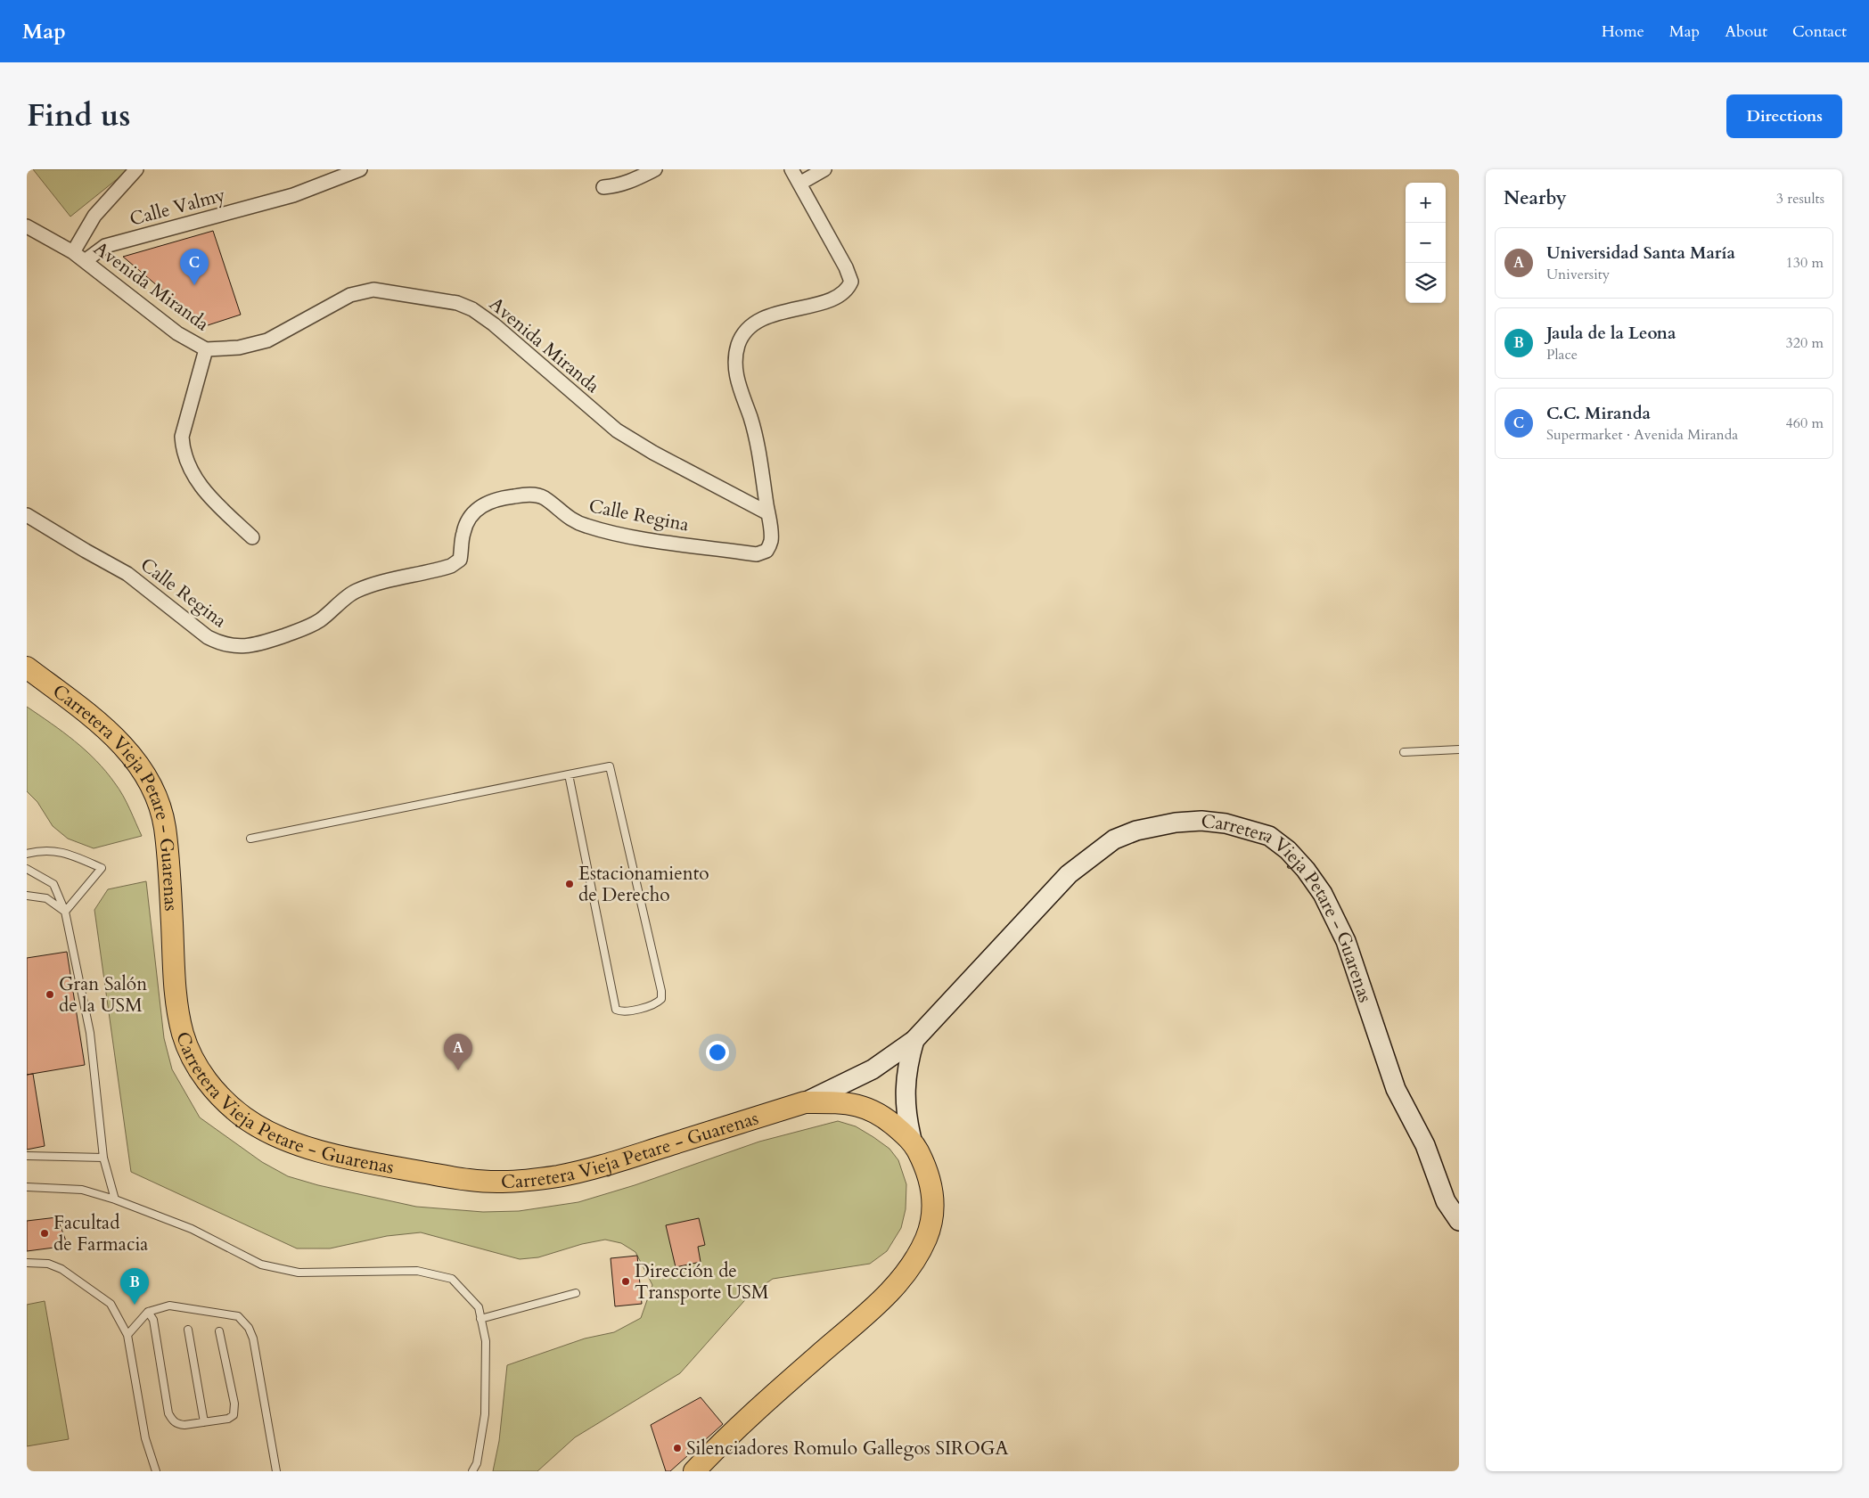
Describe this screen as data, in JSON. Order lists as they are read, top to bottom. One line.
{"streets":{"main road":["Carretera Vieja Petare - Guarenas"],"street":["Calle Valmy","Avenida Miranda","Calle Regina"]},"crossings":[["Calle Valmy","Avenida Miranda"],["Avenida Miranda","Calle Regina"]],"places":["Estacionamiento de Derecho","Gran Salón de la USM","Facultad de Farmacia","Dirección de Transporte USM","Silenciadores Romulo Gallegos SIROGA"],"page":{"header":"Map","nav":["Home","Map","About","Contact"],"title":"Find us","buttons":"Directions","heading":["Nearby","3 results"],"map_buttons":["+","−"],"list":[{"mark":"A","name":"Universidad Santa María","note":"University","value":"130 m"},{"mark":"B","name":"Jaula de la Leona","note":"Place","value":"320 m"},{"mark":"C","name":"C.C. Miranda","note":"Supermarket · Avenida Miranda","value":"460 m"}],"pins":["C","A","B"]}}
